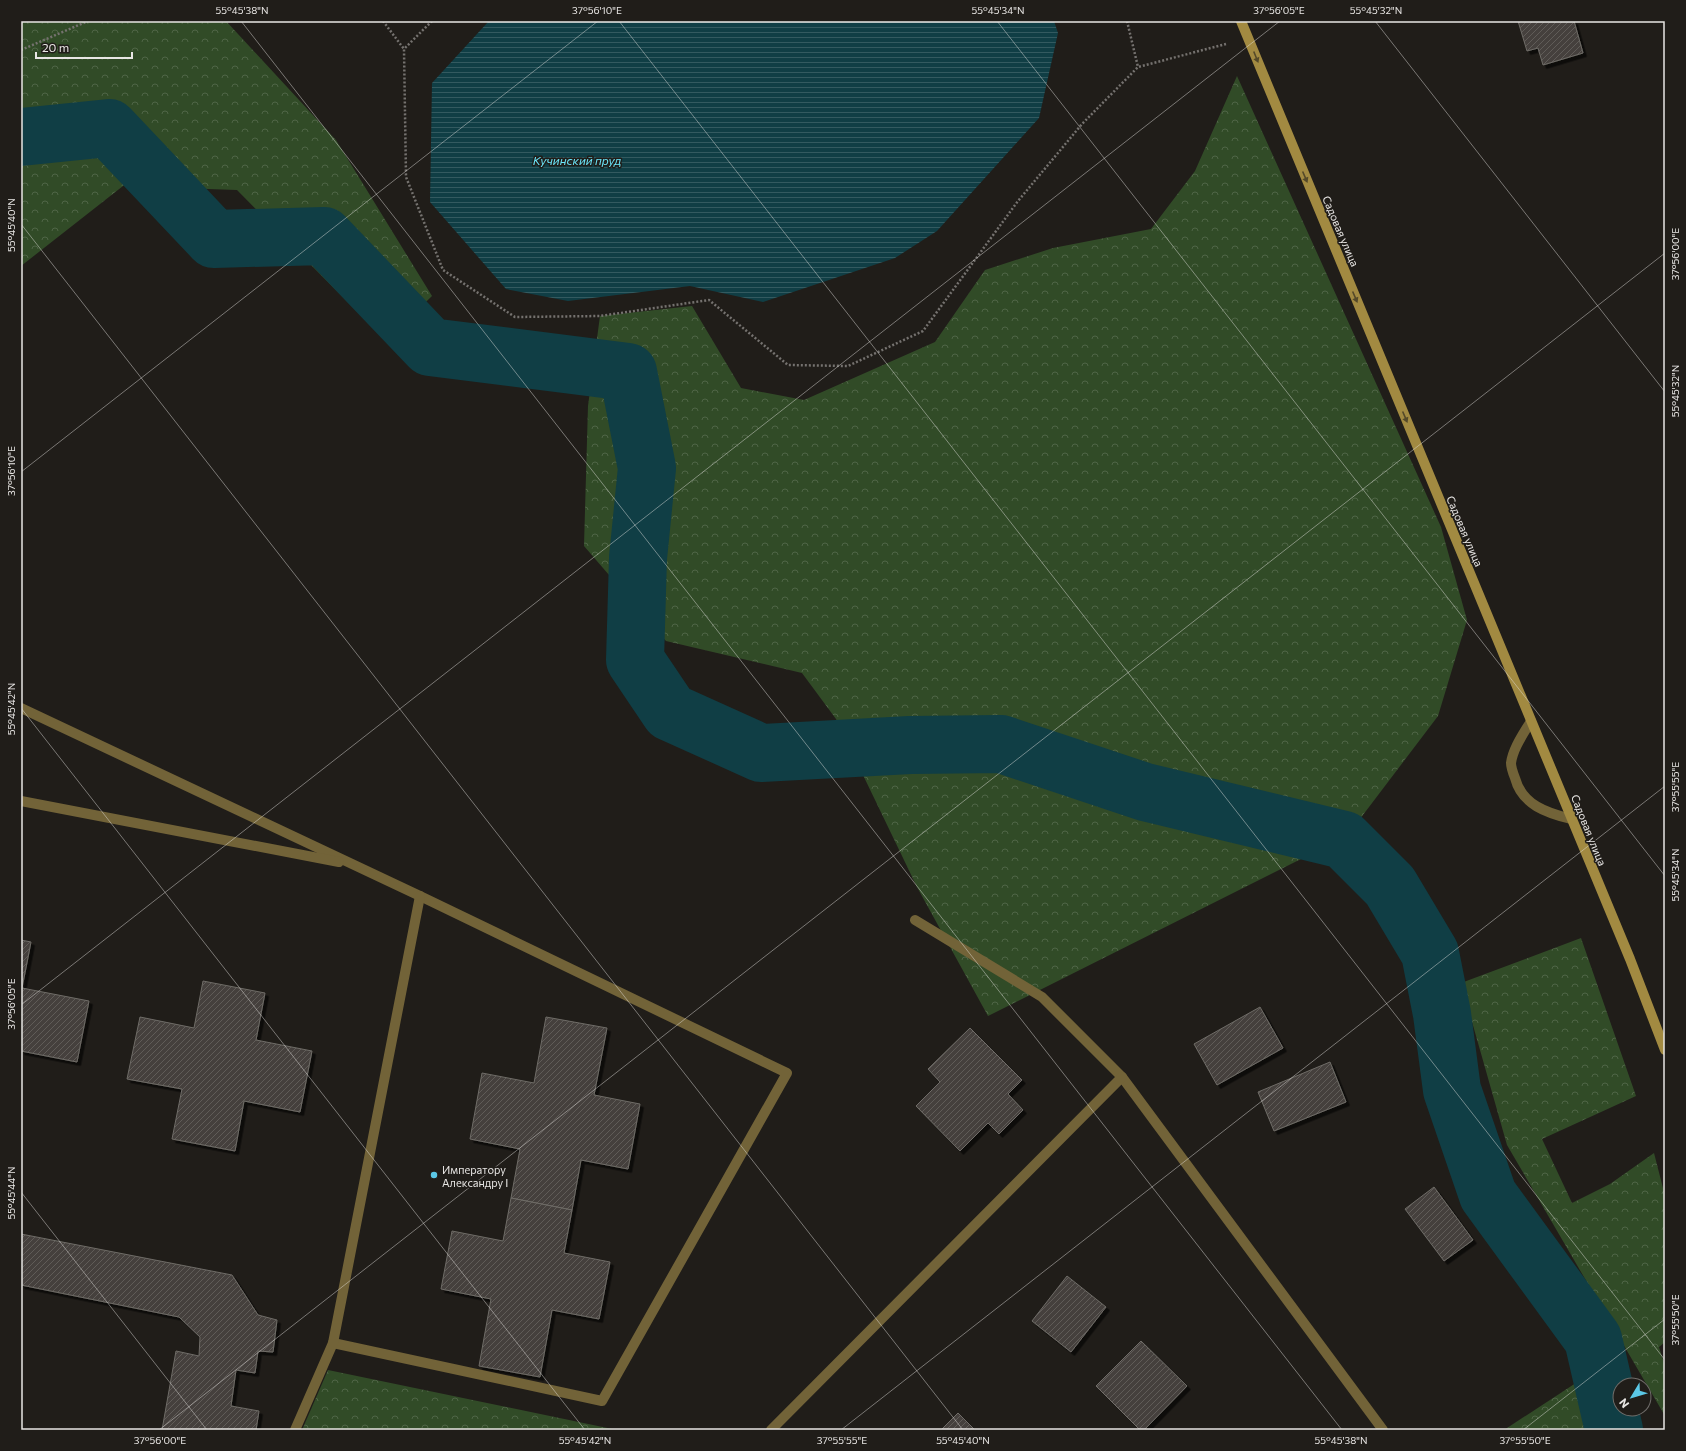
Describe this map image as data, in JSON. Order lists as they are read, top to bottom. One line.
{"streets":{"street":["Садовая улица"]},"one_way":["Садовая улица"],"water":["Кучинский пруд"],"places":["Императору Александру I"],"scale_bar":"20 m","north":"bottom left","coordinates":["55°45'38\"N","37°56'10\"E","55°45'34\"N","37°56'05\"E","55°45'32\"N","55°45'40\"N","37°56'00\"E","55°45'42\"N","37°55'55\"E","55°45'44\"N","37°55'50\"E"]}
